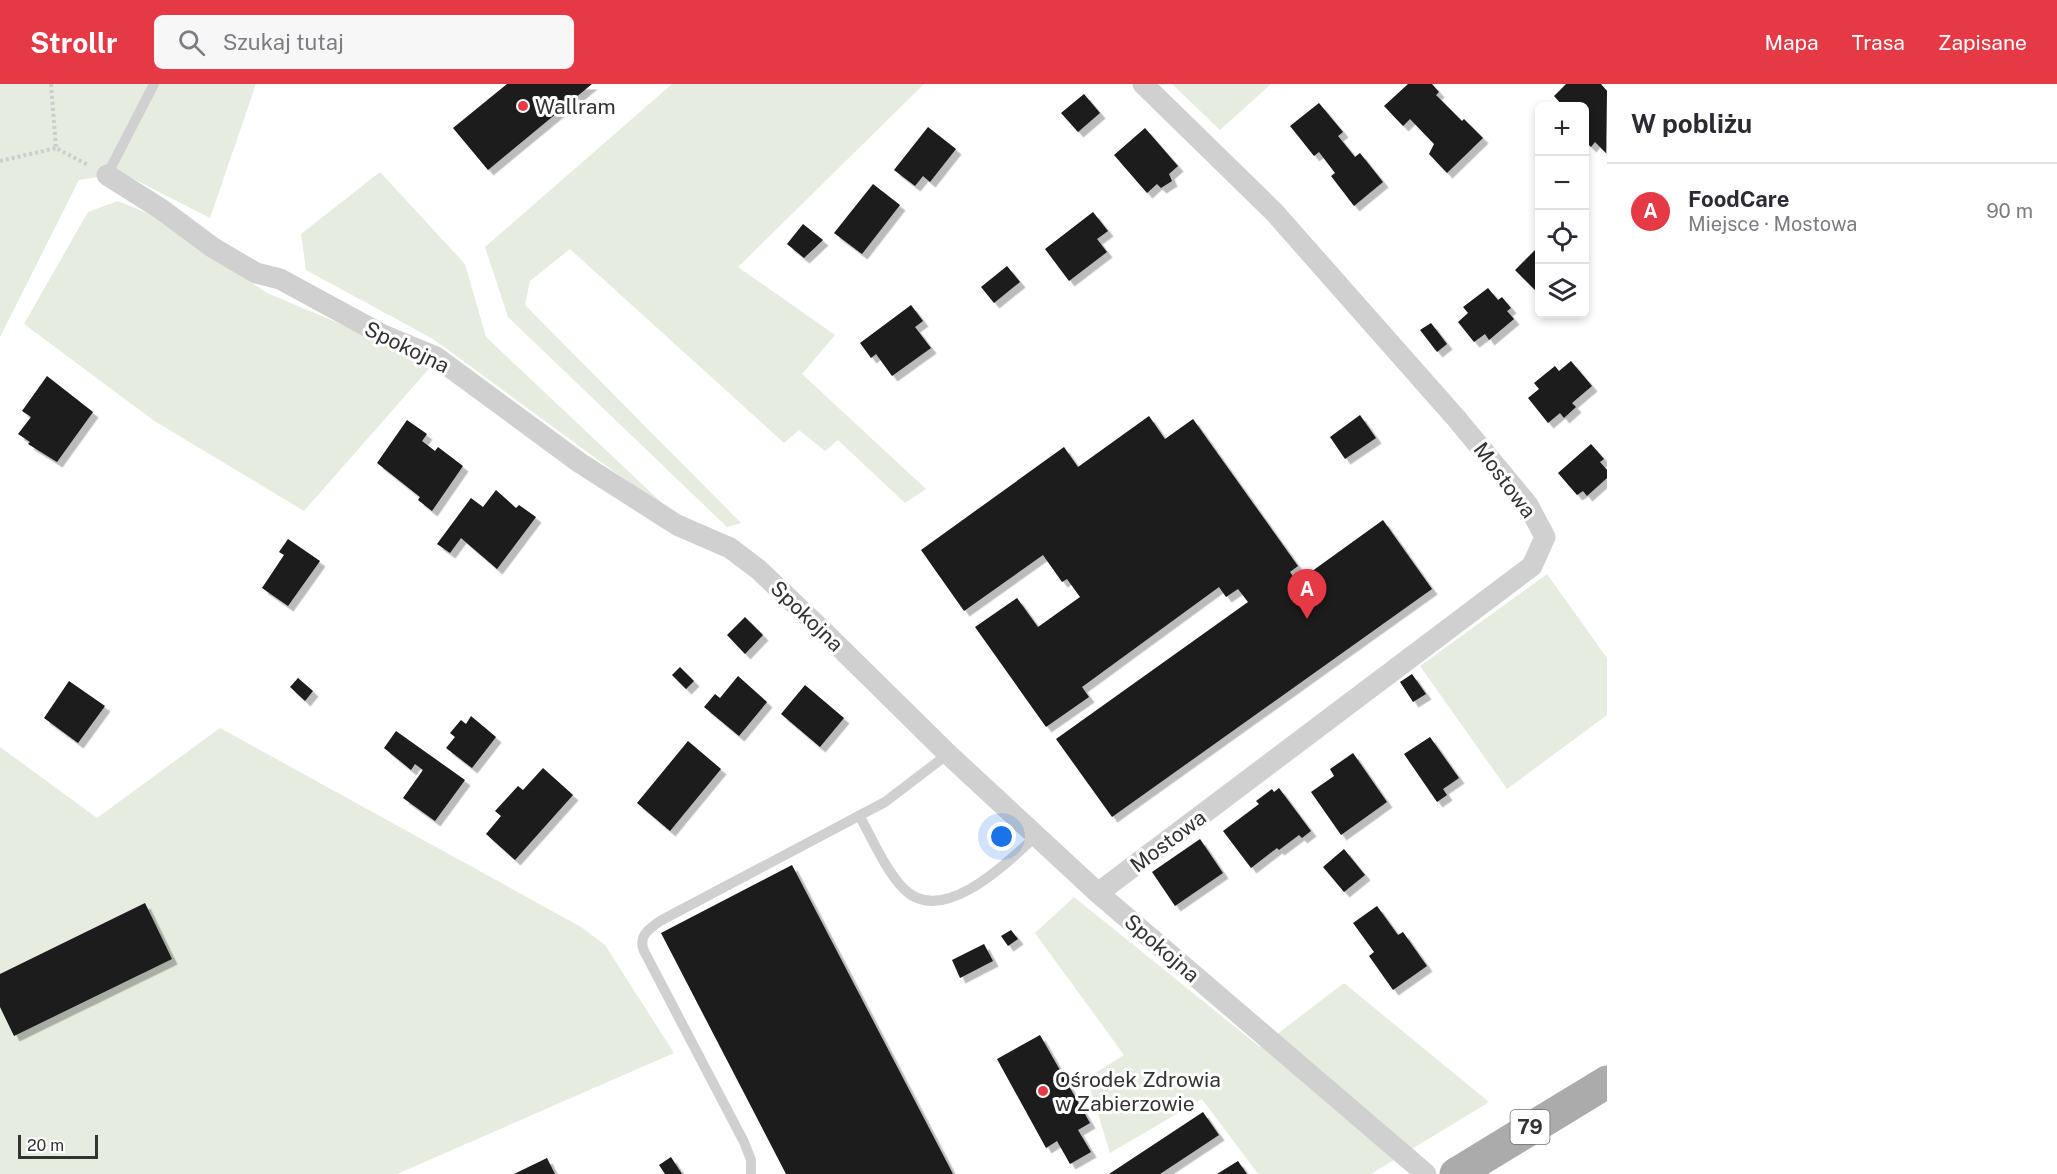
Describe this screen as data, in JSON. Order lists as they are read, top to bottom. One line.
{"streets":{"main road":["79"],"street":["Spokojna","Mostowa"]},"crossings":[["Spokojna","Mostowa"]],"places":["Wallram","Ośrodek Zdrowia w Zabierzowie"],"scale_bar":"20 m","page":{"header":"Strollr","search":"Szukaj tutaj","nav":["Mapa","Trasa","Zapisane"],"heading":"W pobliżu","map_buttons":["+","−"],"list":[{"mark":"A","name":"FoodCare","note":"Miejsce · Mostowa","value":"90 m"}],"pins":"A","scale":"20 m"}}
